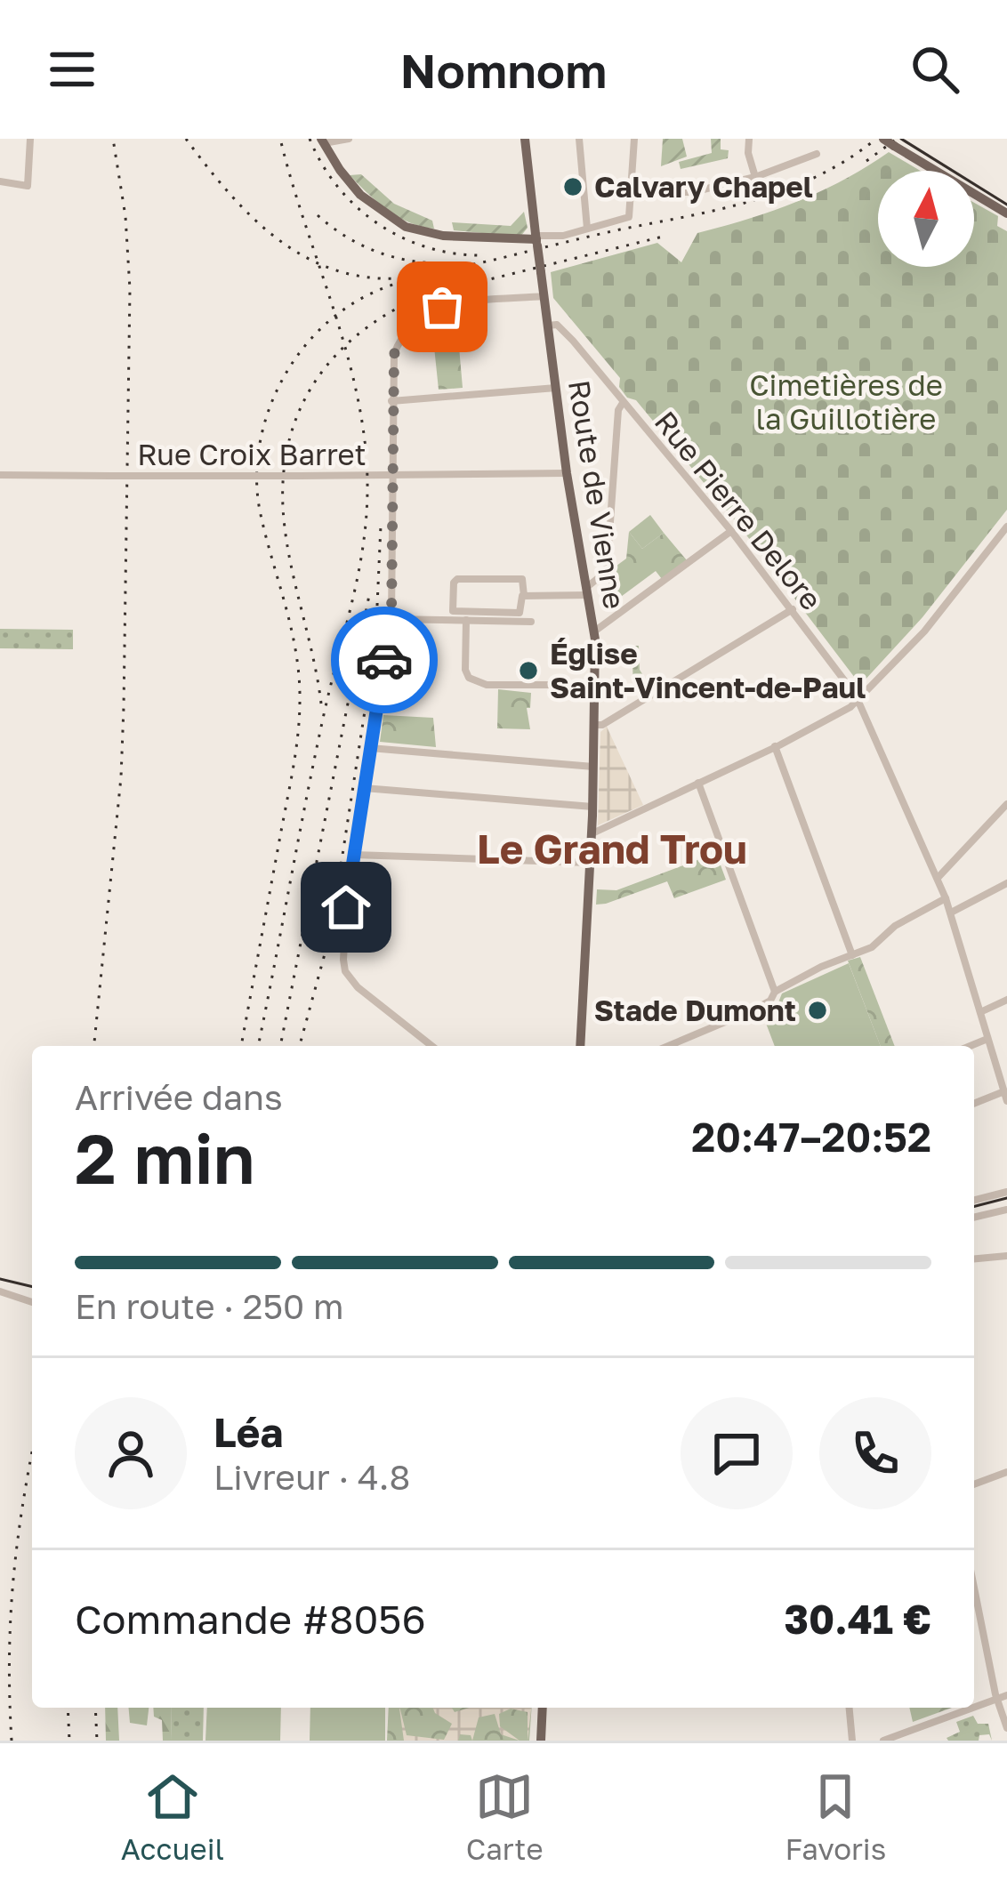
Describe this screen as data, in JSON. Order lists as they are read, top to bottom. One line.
{"streets":{"main road":["Route de Vienne"],"street":["Rue Croix Barret","Rue Pierre Delore"]},"crossings":[["Rue Croix Barret","Route de Vienne"],["Route de Vienne","Rue Pierre Delore"]],"districts":["Le Grand Trou"],"parks":["Cimetières de la Guillotière"],"places":["Calvary Chapel","Église Saint-Vincent-de-Paul","Stade Dumont"],"north":"top","page":{"header":"Nomnom","heading":["2 min","Arrivée dans","20:47–20:52"],"panel":["Léa","Livreur · 4.8","Commande #8056","30.41 €"],"bar":"En route · 250 m","tabs":["Accueil","Carte","Favoris"]}}
